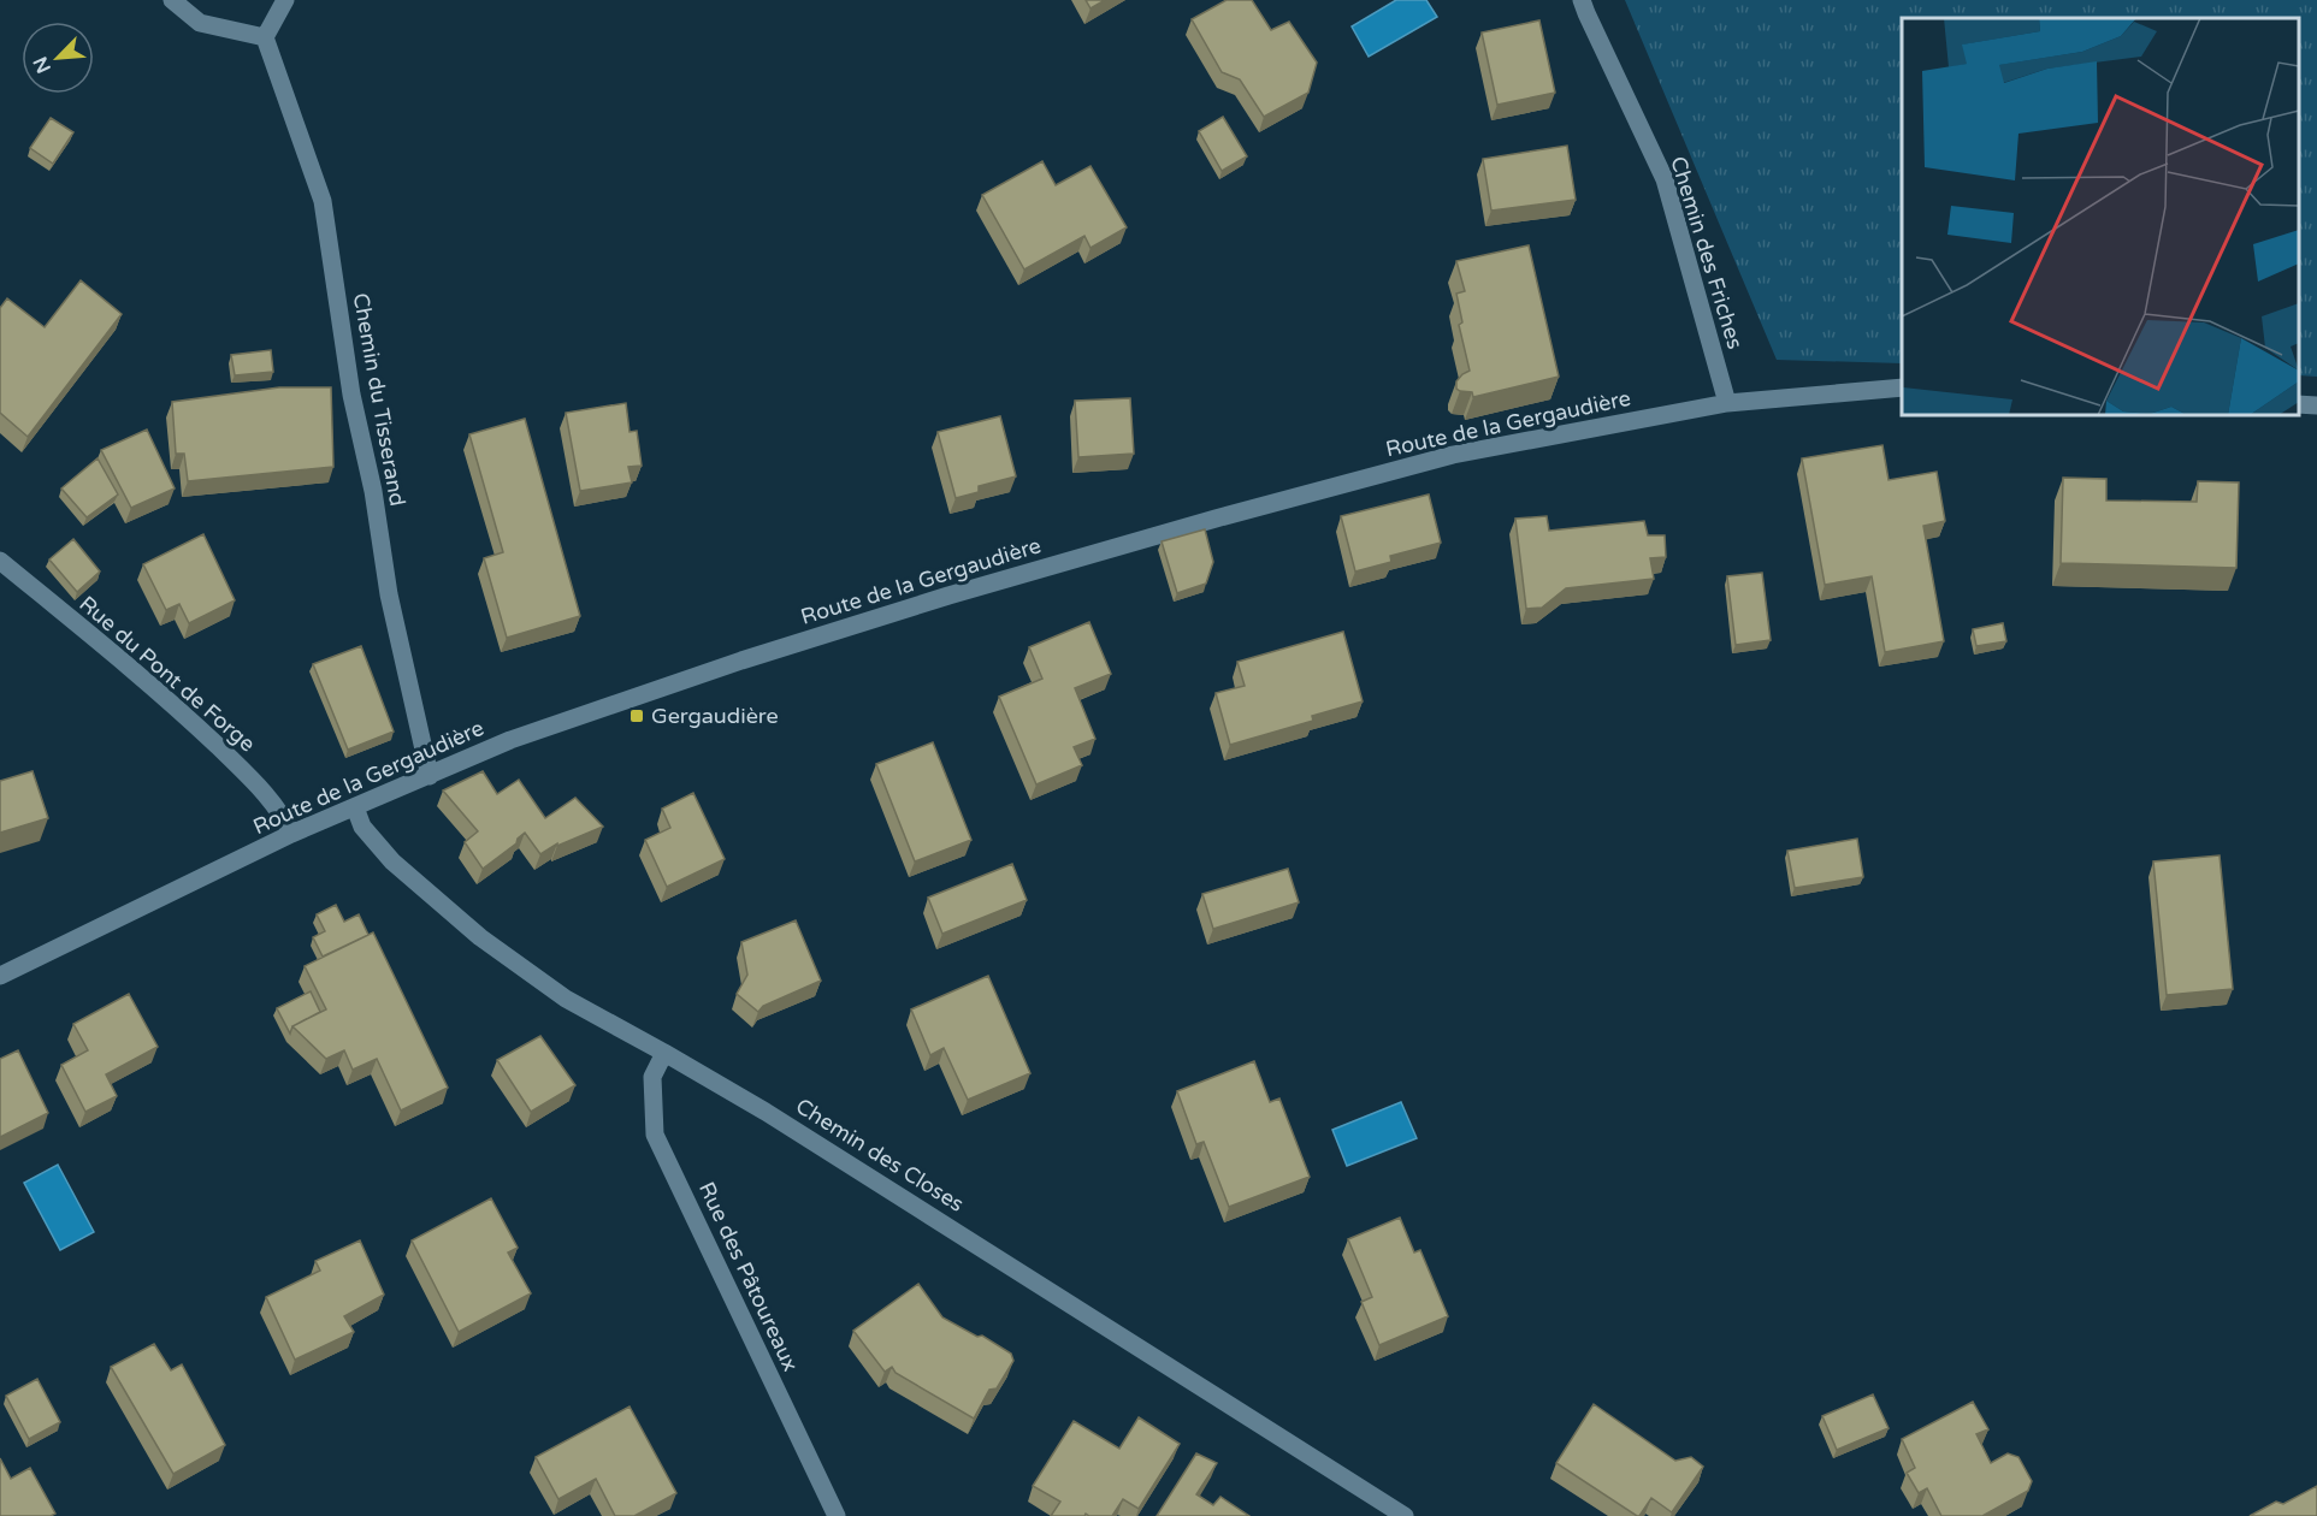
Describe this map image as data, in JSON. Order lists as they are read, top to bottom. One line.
{"streets":{"street":["Chemin des Friches","Chemin du Tisserand","Route de la Gergaudière","Rue du Pont de Forge","Chemin des Closes","Rue des Pâtoureaux"]},"crossings":[["Chemin des Friches","Route de la Gergaudière"],["Chemin du Tisserand","Route de la Gergaudière"],["Route de la Gergaudière","Rue du Pont de Forge"],["Route de la Gergaudière","Chemin des Closes"],["Chemin des Closes","Rue des Pâtoureaux"]],"places":{"transit":["Gergaudière"]},"north":"bottom left"}
